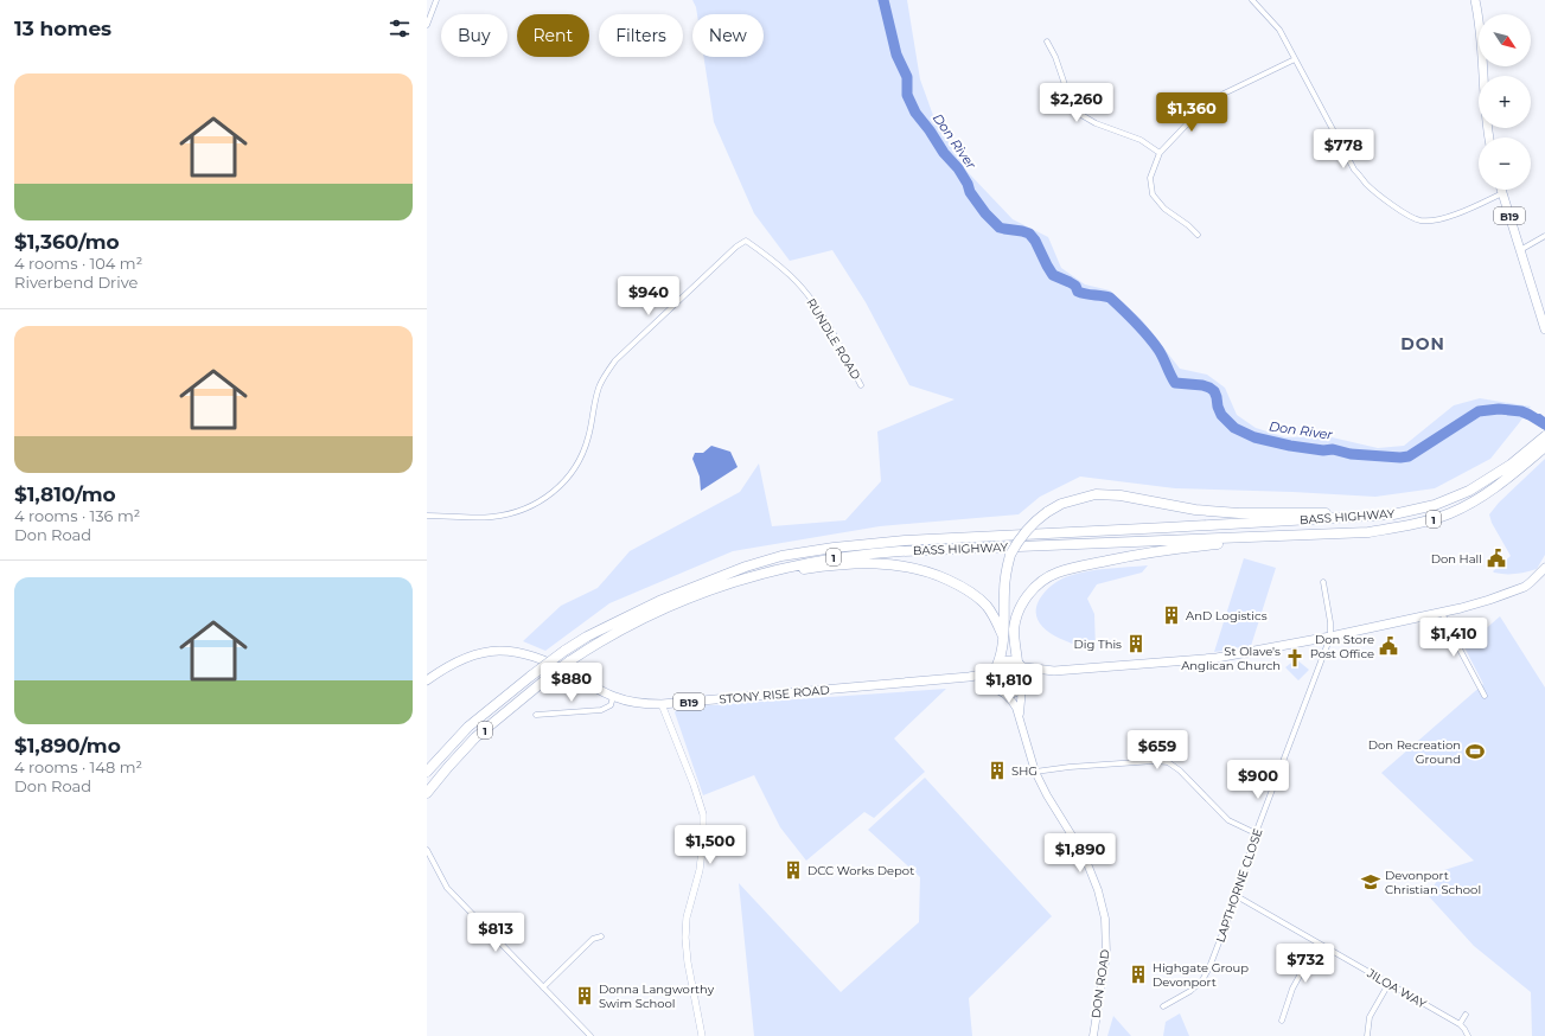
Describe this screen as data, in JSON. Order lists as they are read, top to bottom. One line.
{"streets":{"highway":["BASS HIGHWAY","1"],"main road":["B19","STONY RISE ROAD","DON ROAD"],"street":["RUNDLE ROAD","LAPTHORNE CLOSE","JILOA WAY"]},"crossings":[["B19","STONY RISE ROAD"],["B19","LAPTHORNE CLOSE"],["B19","DON ROAD"],["STONY RISE ROAD","DON ROAD"],["LAPTHORNE CLOSE","JILOA WAY"]],"districts":["DON"],"water":["Don River"],"places":{"public building":["Don Hall","Don Store Post Office"],"building":["AnD Logistics","Dig This","SHG","DCC Works Depot","Highgate Group Devonport","Donna Langworthy Swim School"],"church":["St Olave's Anglican Church"],"sports":["Don Recreation Ground"],"school or university":["Devonport Christian School"]},"north":"bottom right","page":{"heading":"13 homes","map_buttons":["+","−"],"chip":["Buy","Rent","Filters","New"],"list":[{"name":"$1,360/mo","note":"4 rooms · 104 m² · Riverbend Drive"},{"name":"$1,810/mo","note":"4 rooms · 136 m² · Don Road"},{"name":"$1,890/mo","note":"4 rooms · 148 m² · Don Road"}],"price":["$2,260","$1,360","$778","$940","$1,410","$880","$1,810","$659","$900","$1,500","$1,890","$813","$732"]}}
